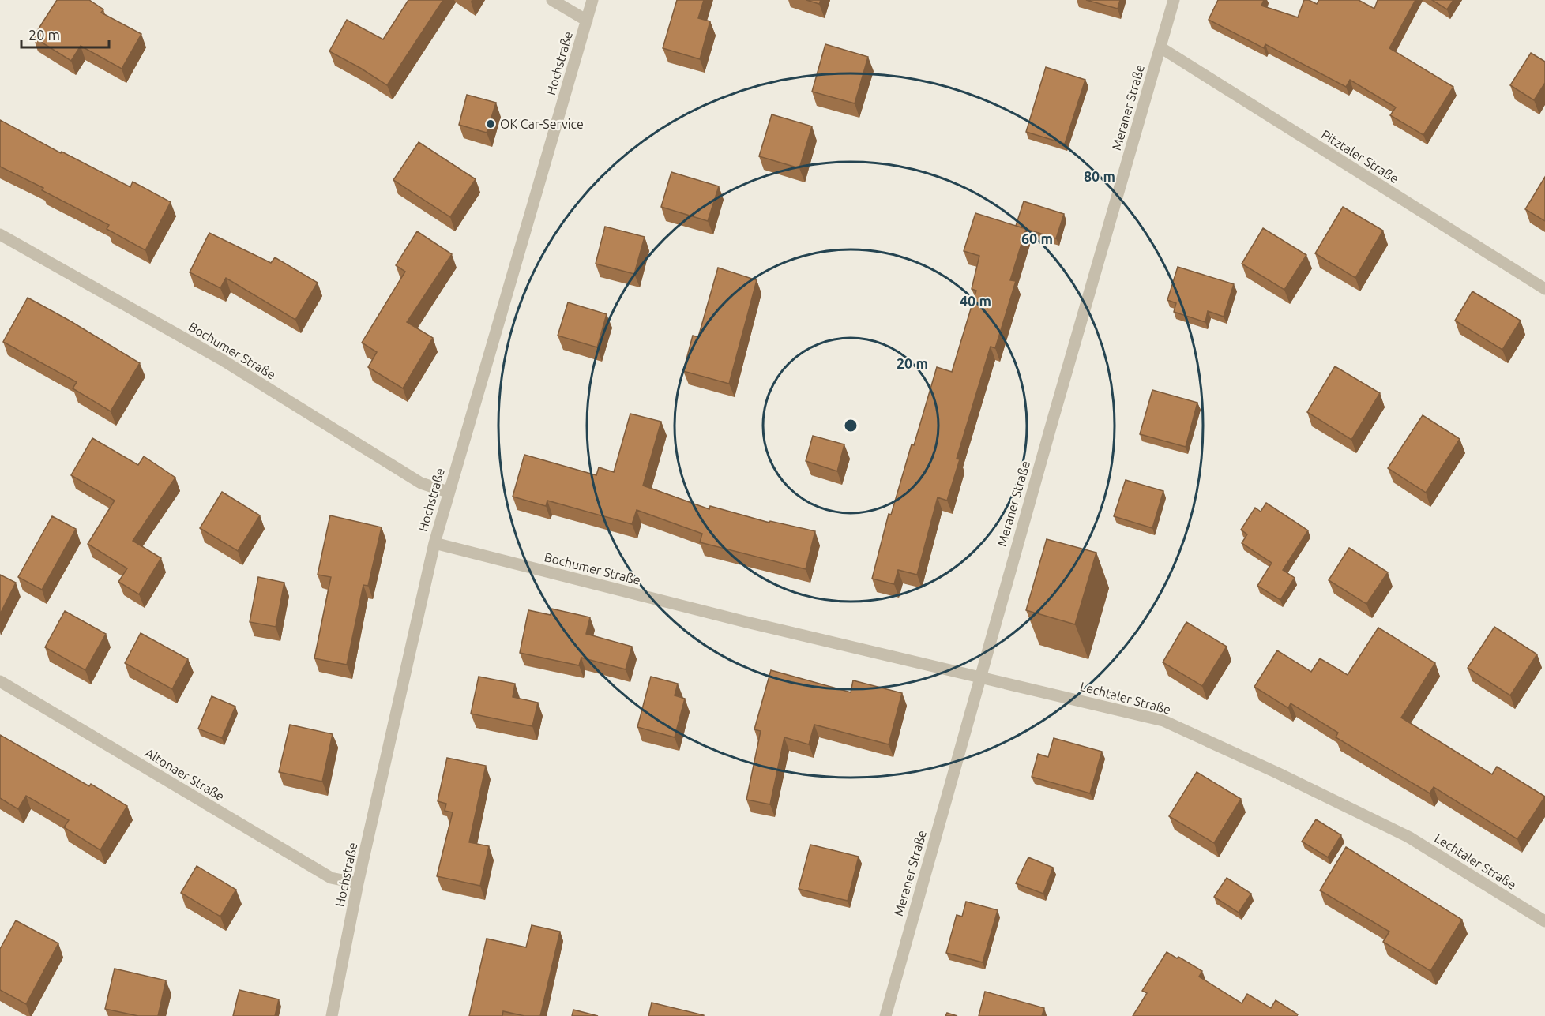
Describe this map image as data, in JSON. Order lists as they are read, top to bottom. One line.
{"streets":{"street":["Hochstraße","Meraner Straße","Pitztaler Straße","Bochumer Straße","Lechtaler Straße","Altonaer Straße"]},"crossings":[["Hochstraße","Bochumer Straße"],["Hochstraße","Altonaer Straße"],["Meraner Straße","Pitztaler Straße"],["Meraner Straße","Lechtaler Straße"],["Bochumer Straße","Lechtaler Straße"]],"places":["OK Car-Service"],"scale_bar":"20 m","rings":["80 m","60 m","40 m","20 m"]}
